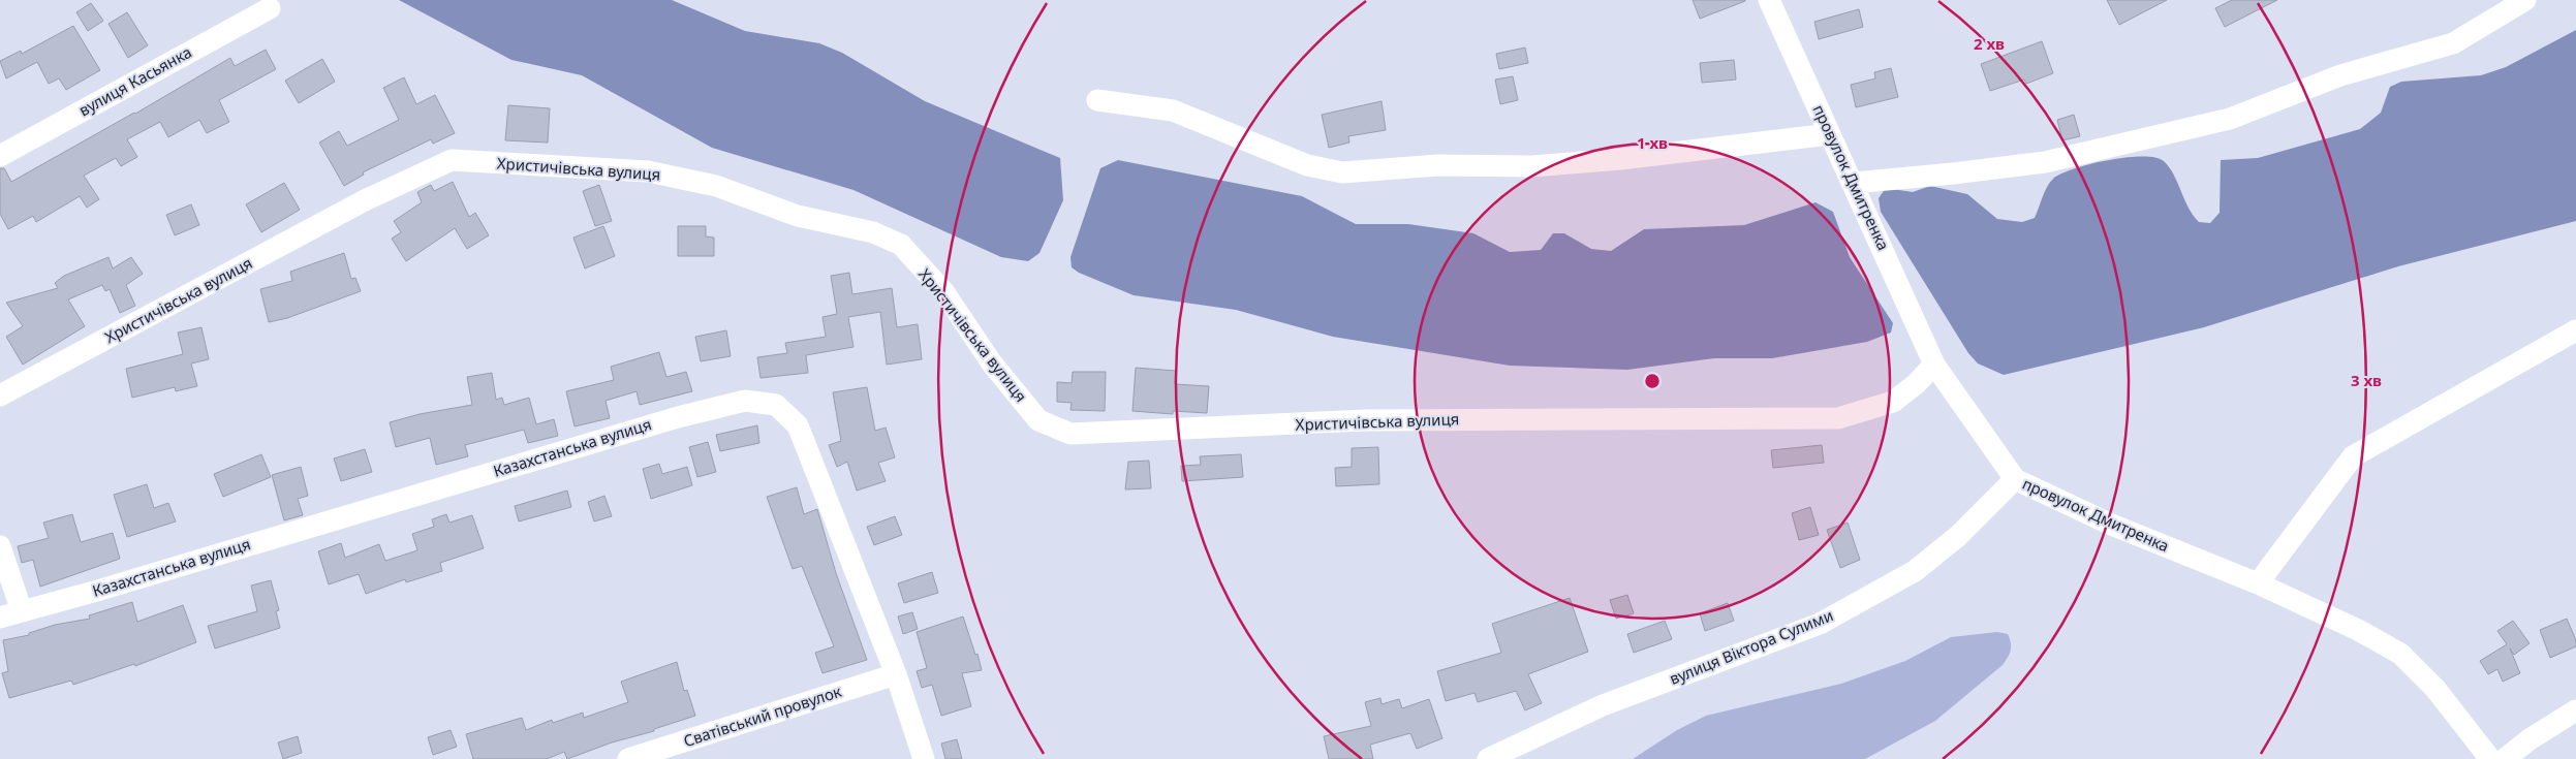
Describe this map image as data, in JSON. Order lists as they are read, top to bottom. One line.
{"streets":{"street":["вулиця Касьянка","Христичівська вулиця","провулок Дмитренка","Казахстанська вулиця","вулиця Віктора Сулими","Сватівський провулок"]},"crossings":[["Христичівська вулиця","провулок Дмитренка"],["провулок Дмитренка","вулиця Віктора Сулими"],["Казахстанська вулиця","Сватівський провулок"]],"rings":["2 хв","1 хв","3 хв"]}
